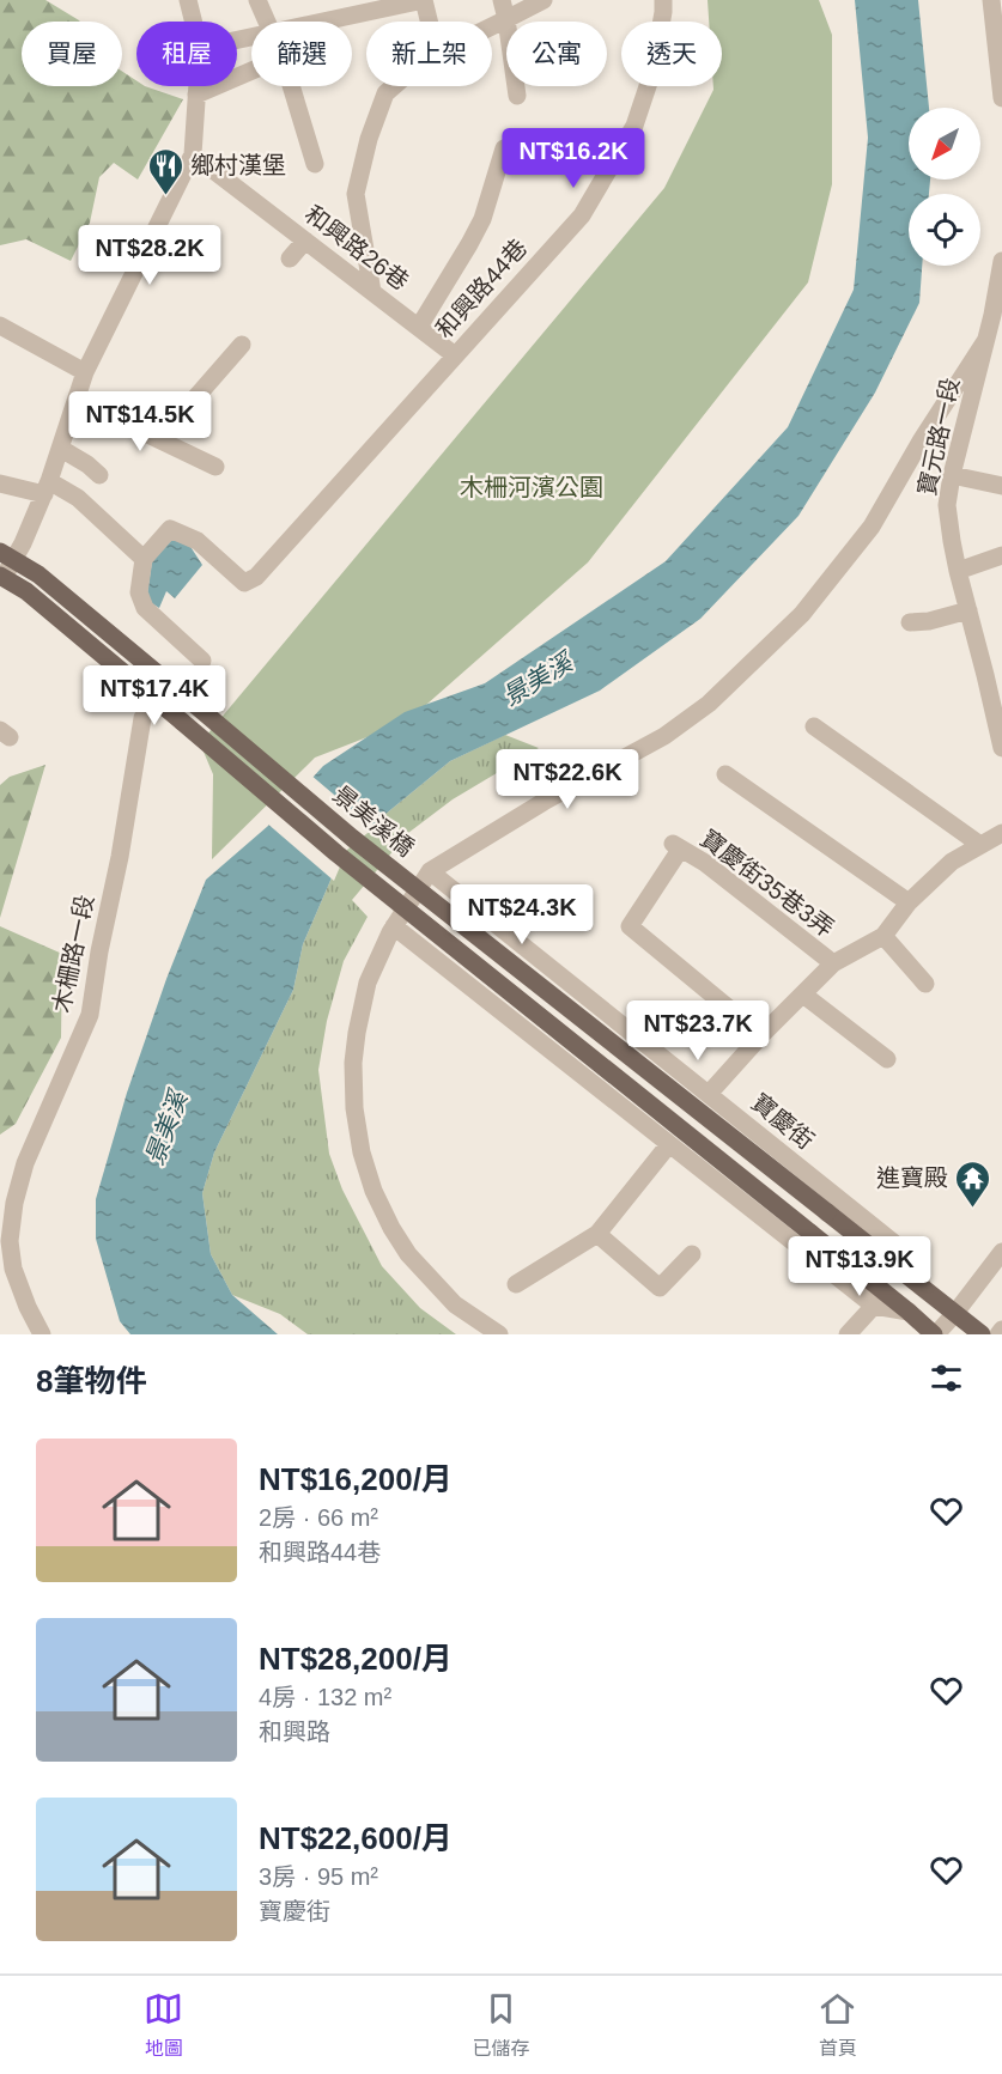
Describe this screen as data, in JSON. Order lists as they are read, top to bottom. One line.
{"streets":{"main road":["景美溪橋","寶慶街"],"street":["和興路26巷","和興路44巷","寶元路一段","寶慶街35巷3弄","木柵路一段"]},"crossings":[["和興路26巷","和興路44巷"],["景美溪橋","木柵路一段"],["景美溪橋","寶慶街"]],"water":["景美溪"],"parks":["木柵河濱公園"],"places":{"restaurant":["鄉村漢堡"],"temple":["進寶殿"]},"north":"bottom left","page":{"chip":["買屋","租屋","篩選","新上架","公寓","透天"],"price":["NT$16.2K","NT$28.2K","NT$14.5K","NT$17.4K","NT$22.6K","NT$24.3K","NT$23.7K","NT$13.9K"],"heading":"8筆物件","list":[{"name":"NT$16,200/月","note":"2房 · 66 m² · 和興路44巷"},{"name":"NT$28,200/月","note":"4房 · 132 m² · 和興路"},{"name":"NT$22,600/月","note":"3房 · 95 m² · 寶慶街"}],"tabs":["地圖","已儲存","首頁"]}}
